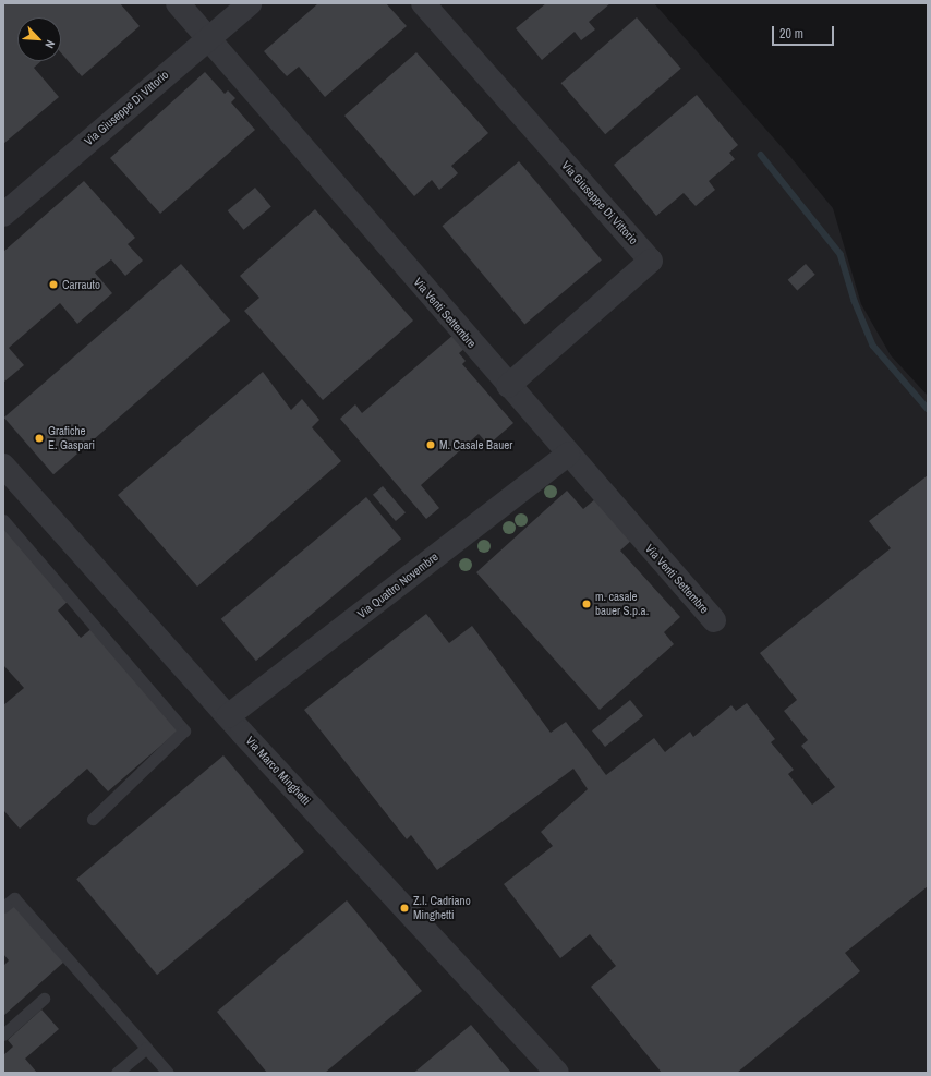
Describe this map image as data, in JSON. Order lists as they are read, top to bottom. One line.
{"streets":{"street":["Via Giuseppe Di Vittorio","Via Venti Settembre","Via Quattro Novembre","Via Marco Minghetti"]},"crossings":[["Via Giuseppe Di Vittorio","Via Venti Settembre"],["Via Venti Settembre","Via Quattro Novembre"],["Via Quattro Novembre","Via Marco Minghetti"]],"places":["Carrauto","Grafiche E. Gaspari","M. Casale Bauer","m. casale bauer S.p.a.","Z.I. Cadriano Minghetti"],"scale_bar":"20 m","north":"bottom right"}
